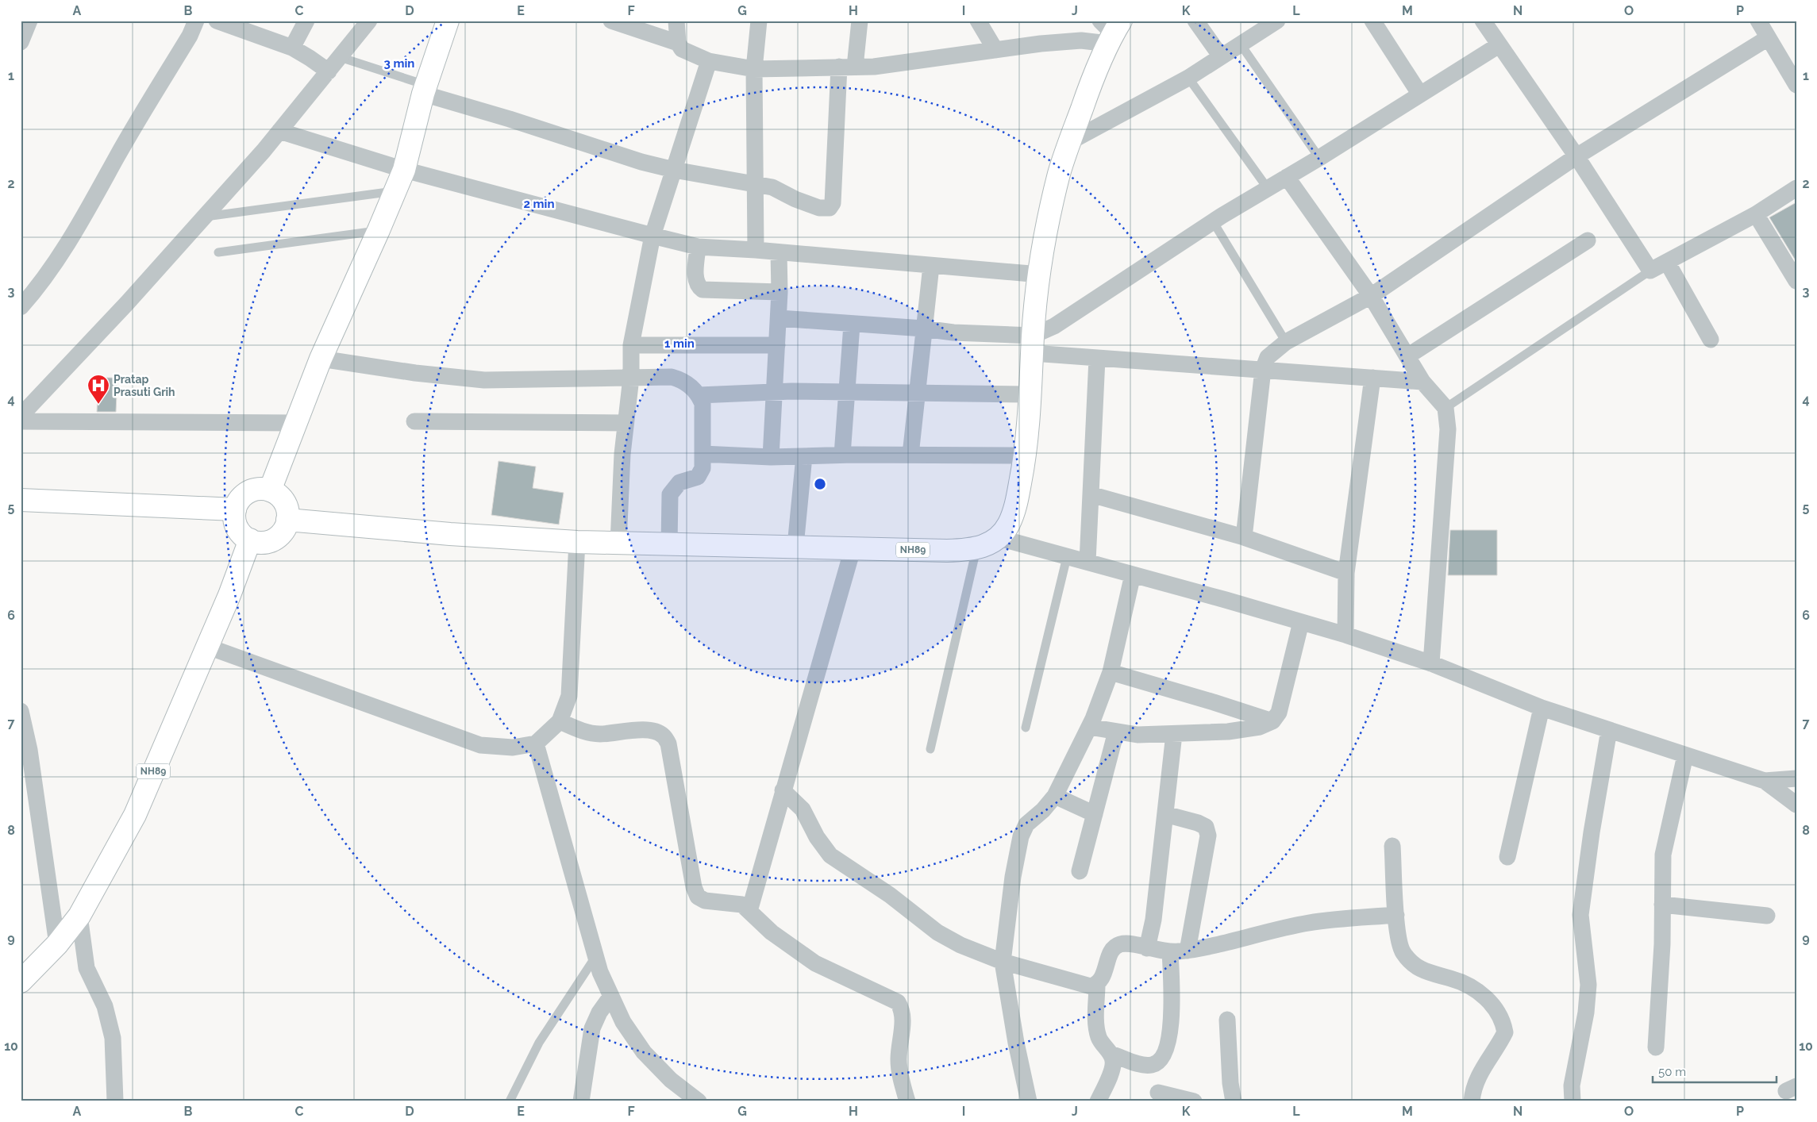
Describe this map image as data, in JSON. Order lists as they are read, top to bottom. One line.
{"streets":{"main road":["NH89"]},"places":{"hospital":["Pratap Prasuti Grih"]},"scale_bar":"50 m","grid":{"columns":["A","B","C","D","E","F","G","H","I","J","K","L","M","N","O","P"],"rows":["1","2","3","4","5","6","7","8","9","10"]},"rings":["3 min","2 min","1 min"]}
